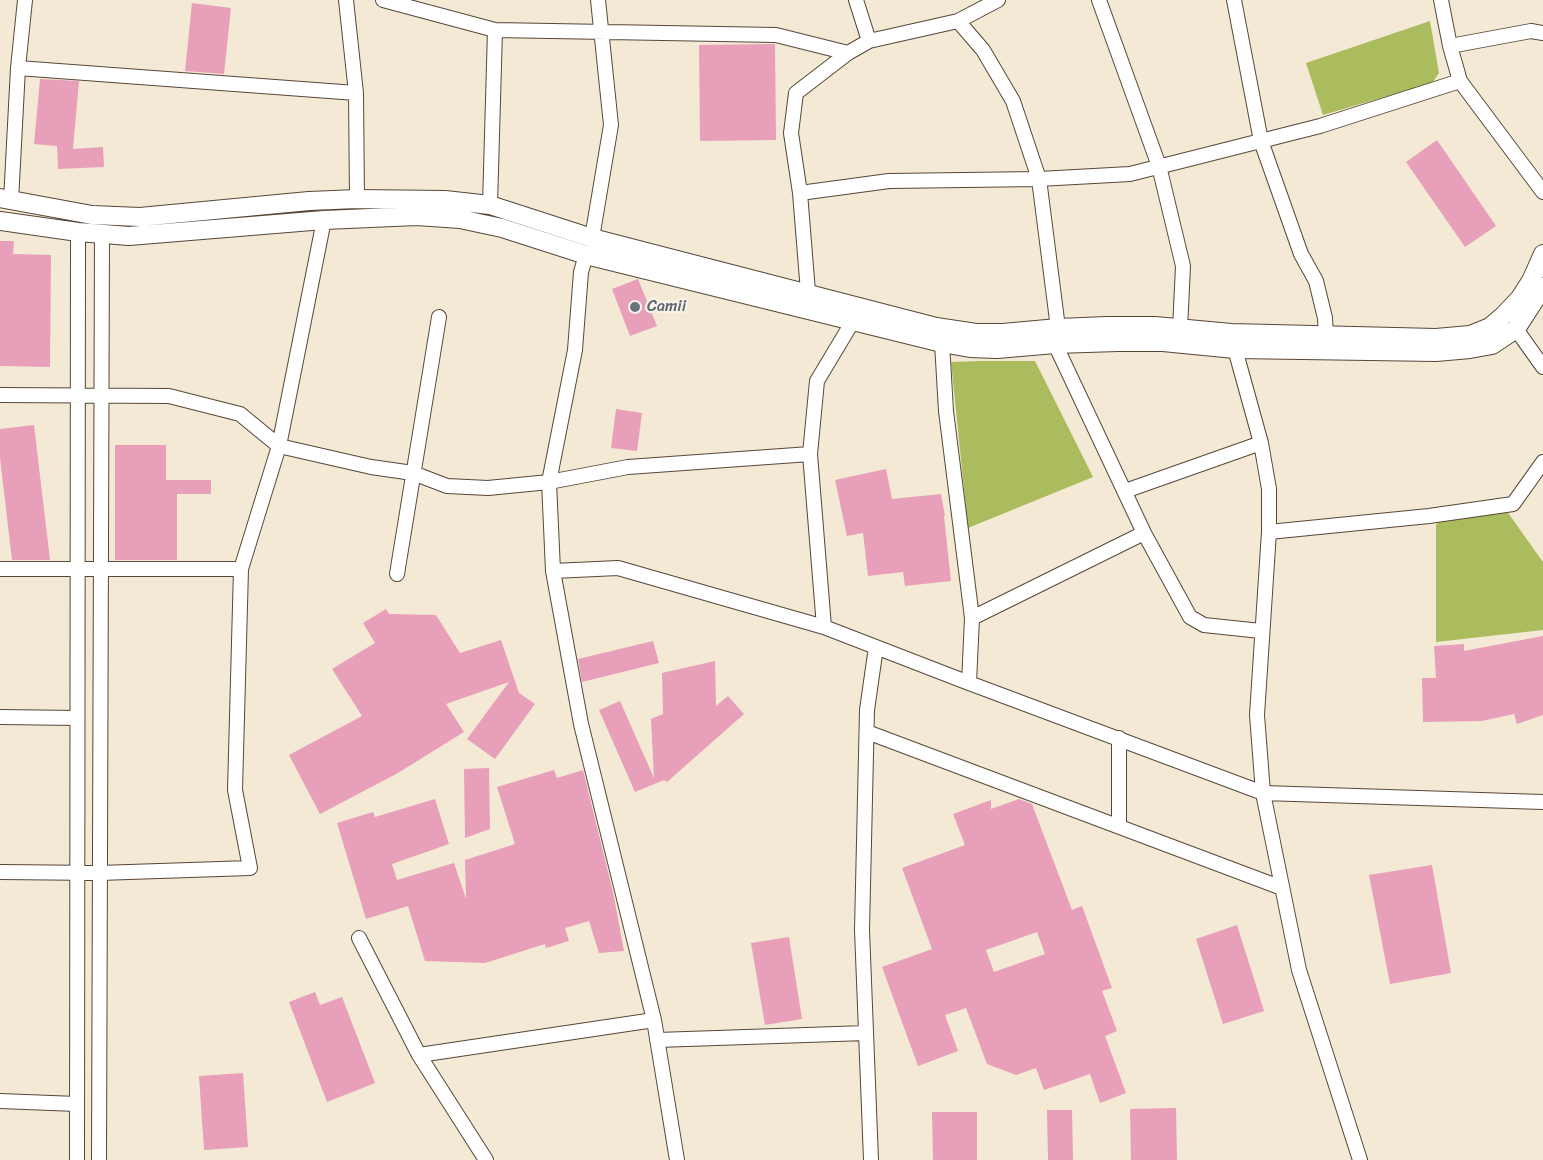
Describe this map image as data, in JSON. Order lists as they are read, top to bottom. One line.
{"places":["Camii"]}
